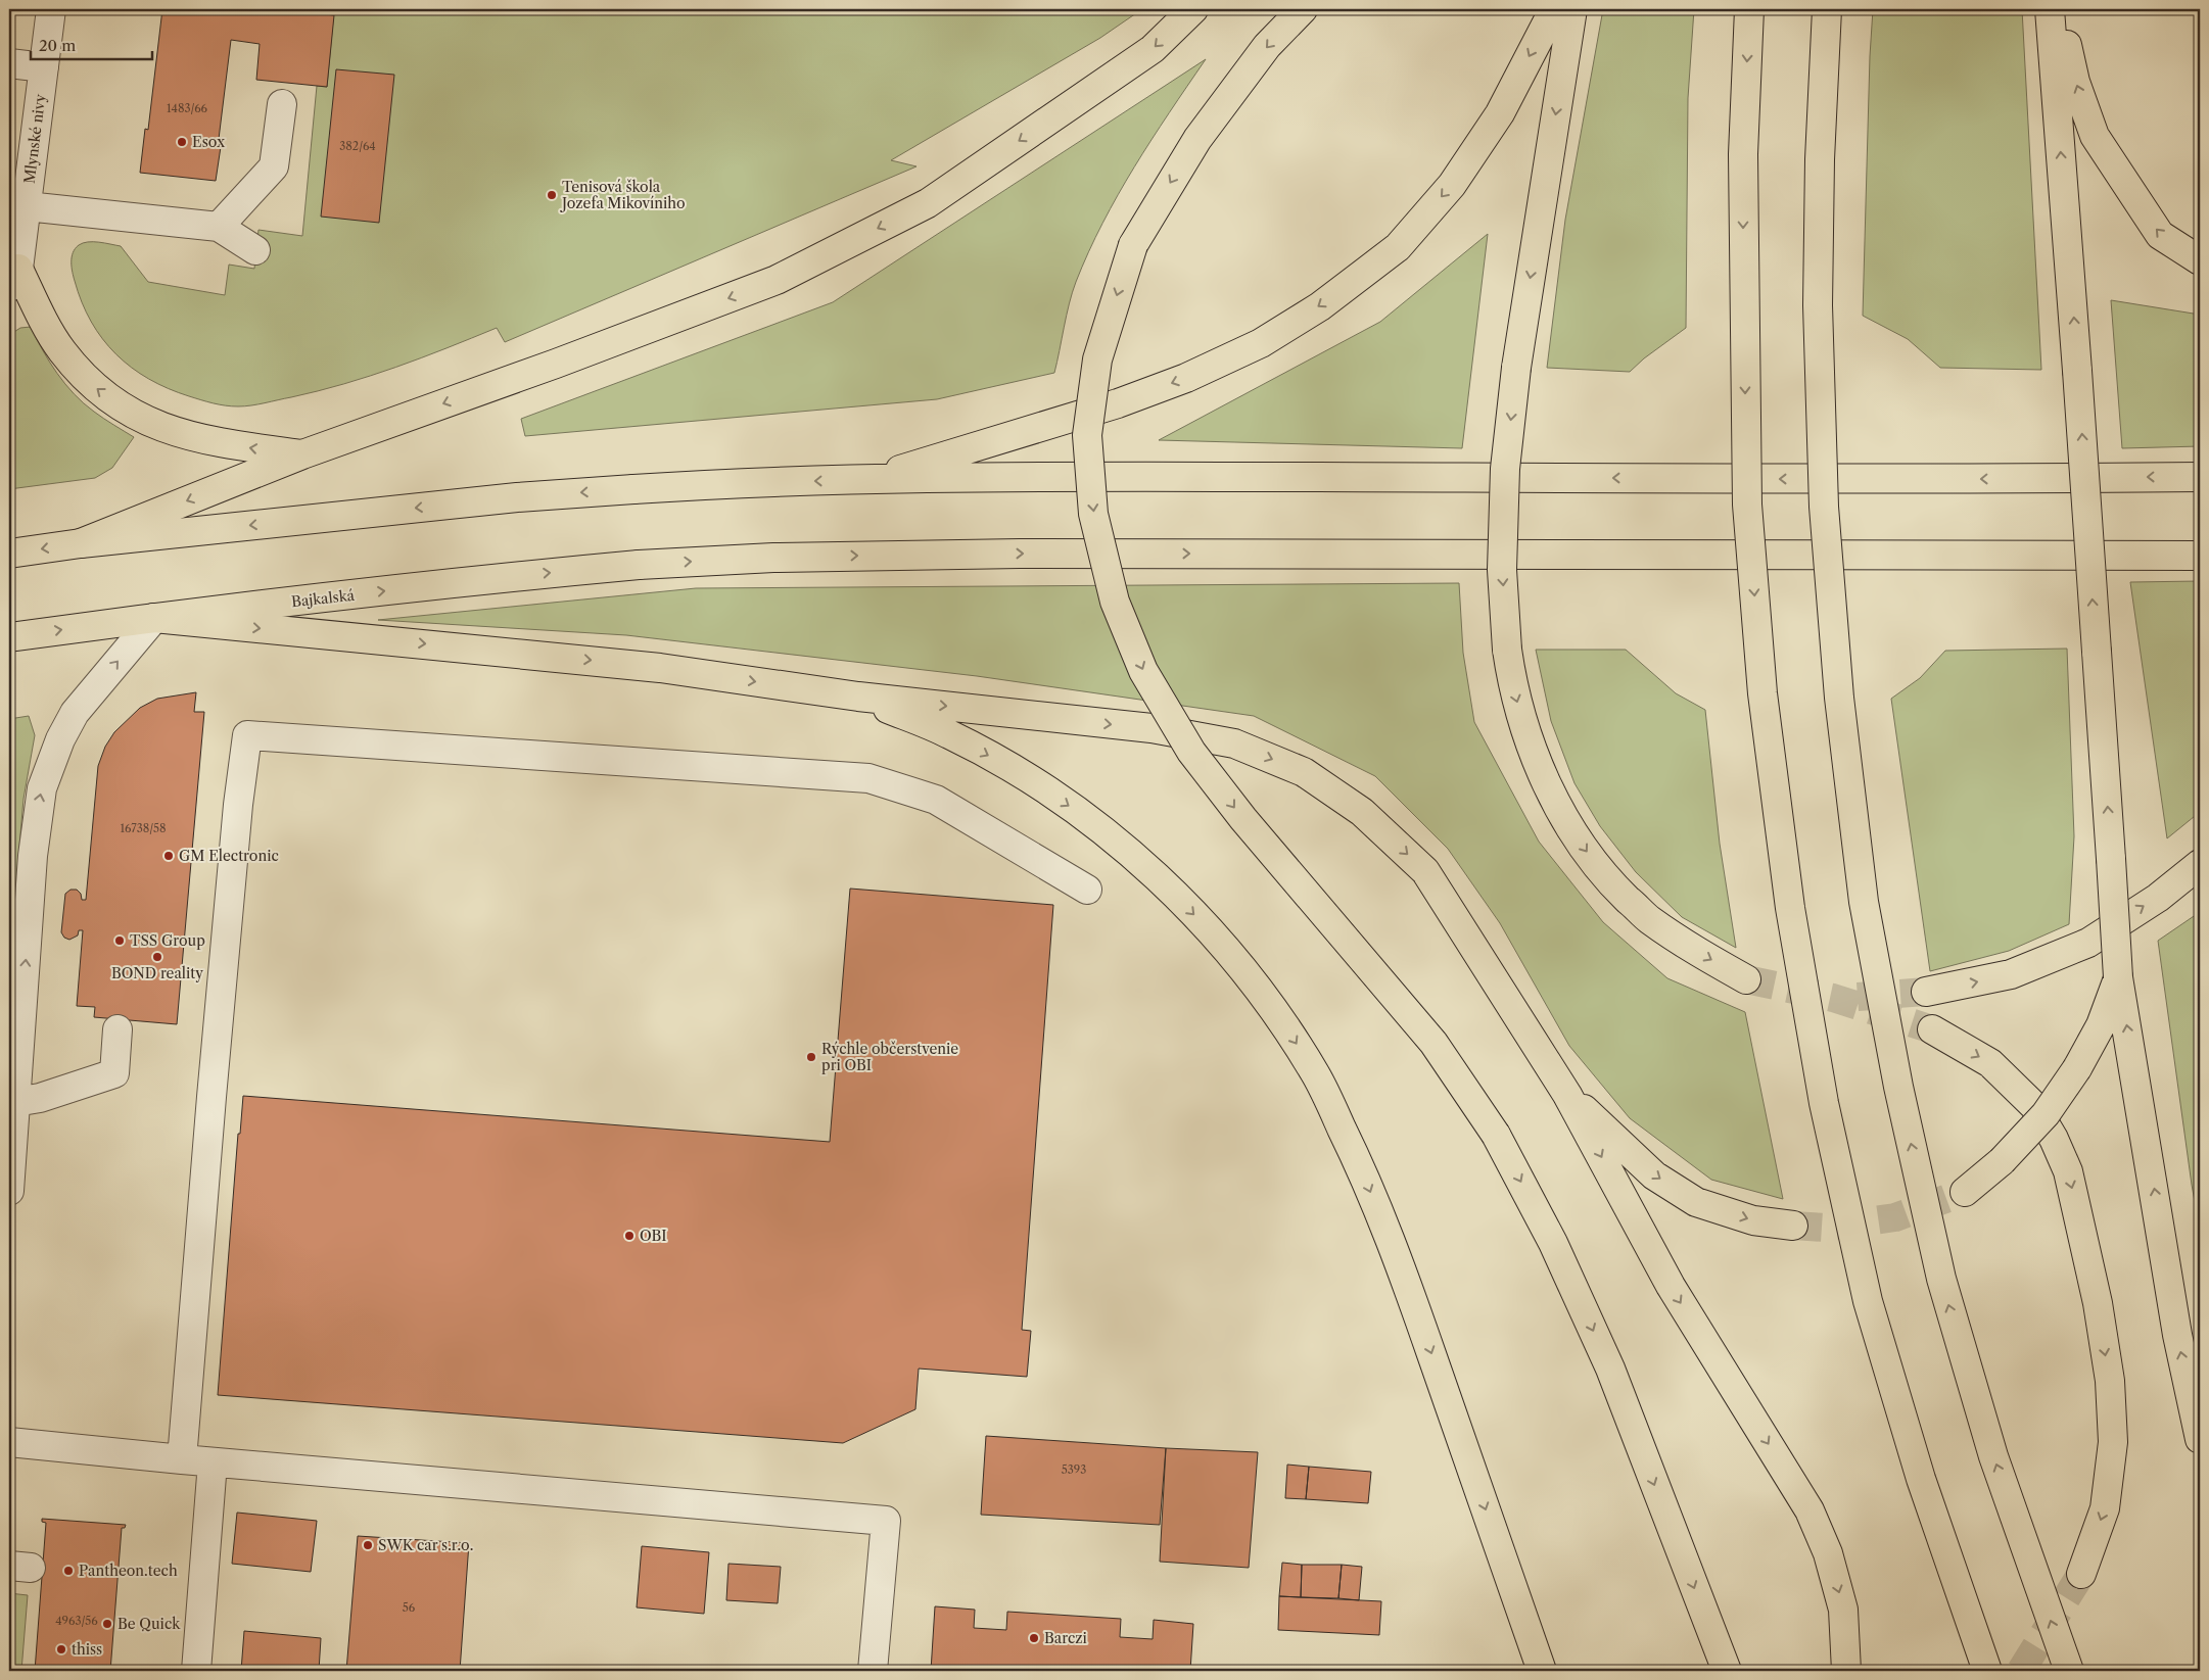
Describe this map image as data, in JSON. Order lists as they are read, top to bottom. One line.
{"streets":{"main road":["Bajkalská"],"street":["Mlynské nivy"]},"places":["Esox","Tenisová škola Jozefa Mikovíniho","GM Electronic","TSS Group","BOND reality","Rýchle občerstvenie pri OBI","OBI","SWK car s.r.o.","Pantheon.tech","Be Quick","Barczi","thiss"],"house_numbers":["1483/66","382/64","16738/58","5393","56","4963/56"],"scale_bar":"20 m"}
